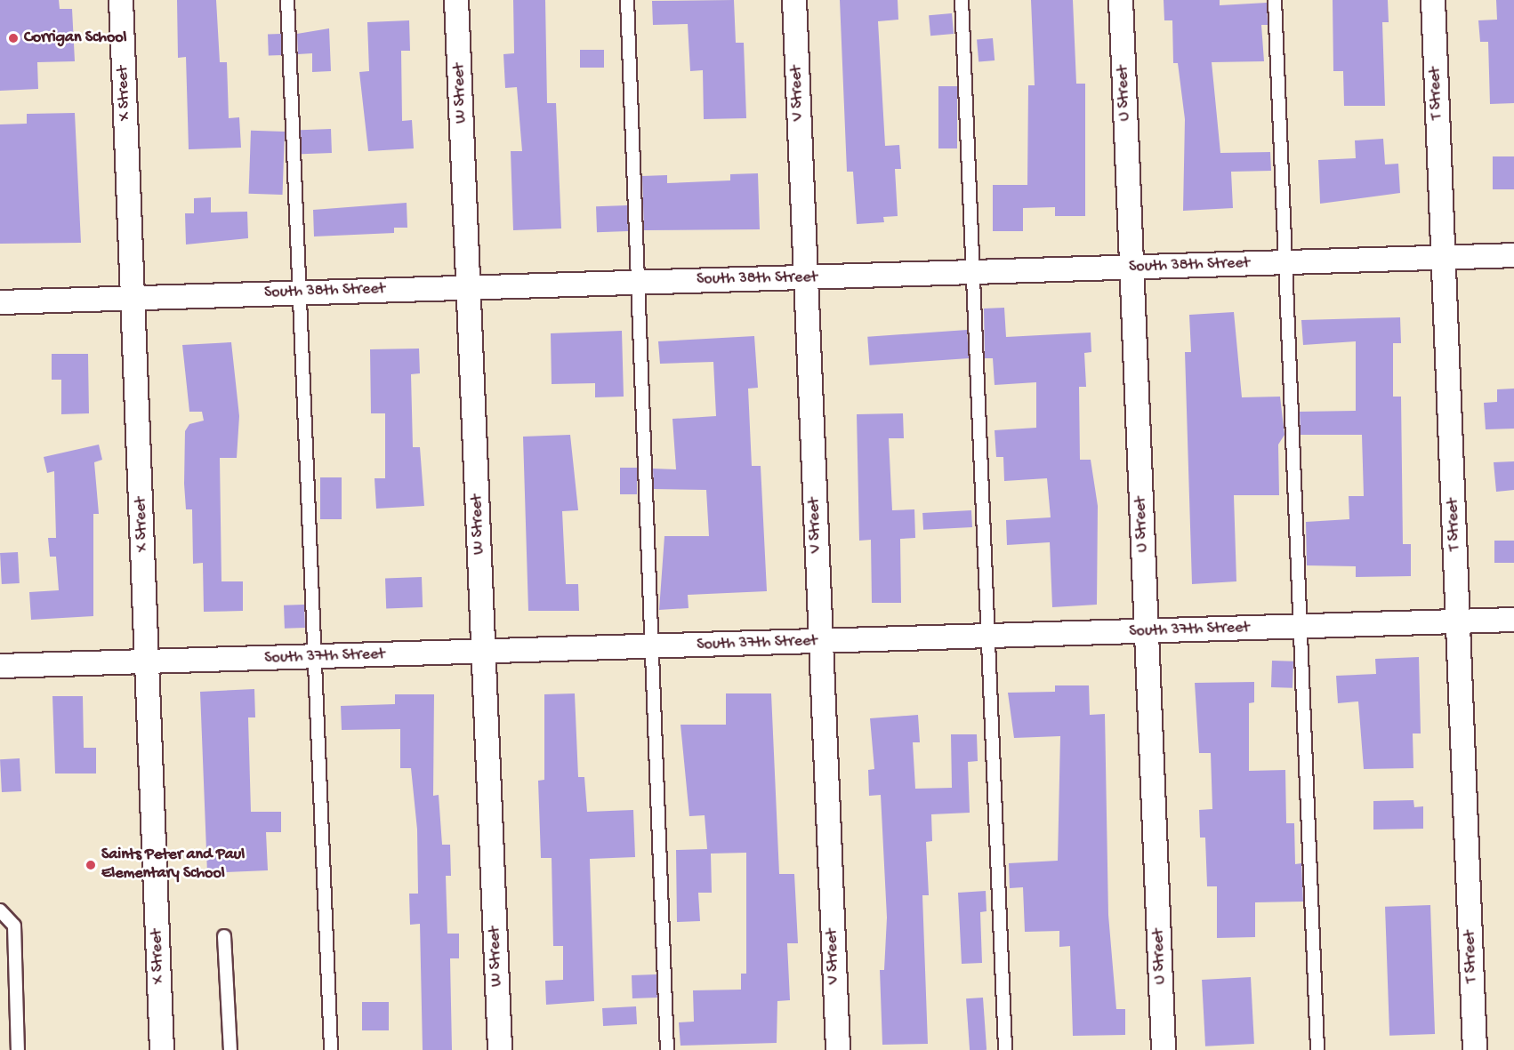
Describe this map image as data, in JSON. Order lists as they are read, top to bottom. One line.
{"streets":{"street":["X Street","W Street","V Street","U Street","T Street","South 38th Street","South 37th Street"]},"crossings":[["X Street","South 38th Street"],["X Street","South 37th Street"],["W Street","South 38th Street"],["W Street","South 37th Street"],["V Street","South 38th Street"],["V Street","South 37th Street"],["U Street","South 38th Street"],["U Street","South 37th Street"],["T Street","South 38th Street"],["T Street","South 37th Street"]],"places":["Corrigan School","Saints Peter and Paul Elementary School"]}
